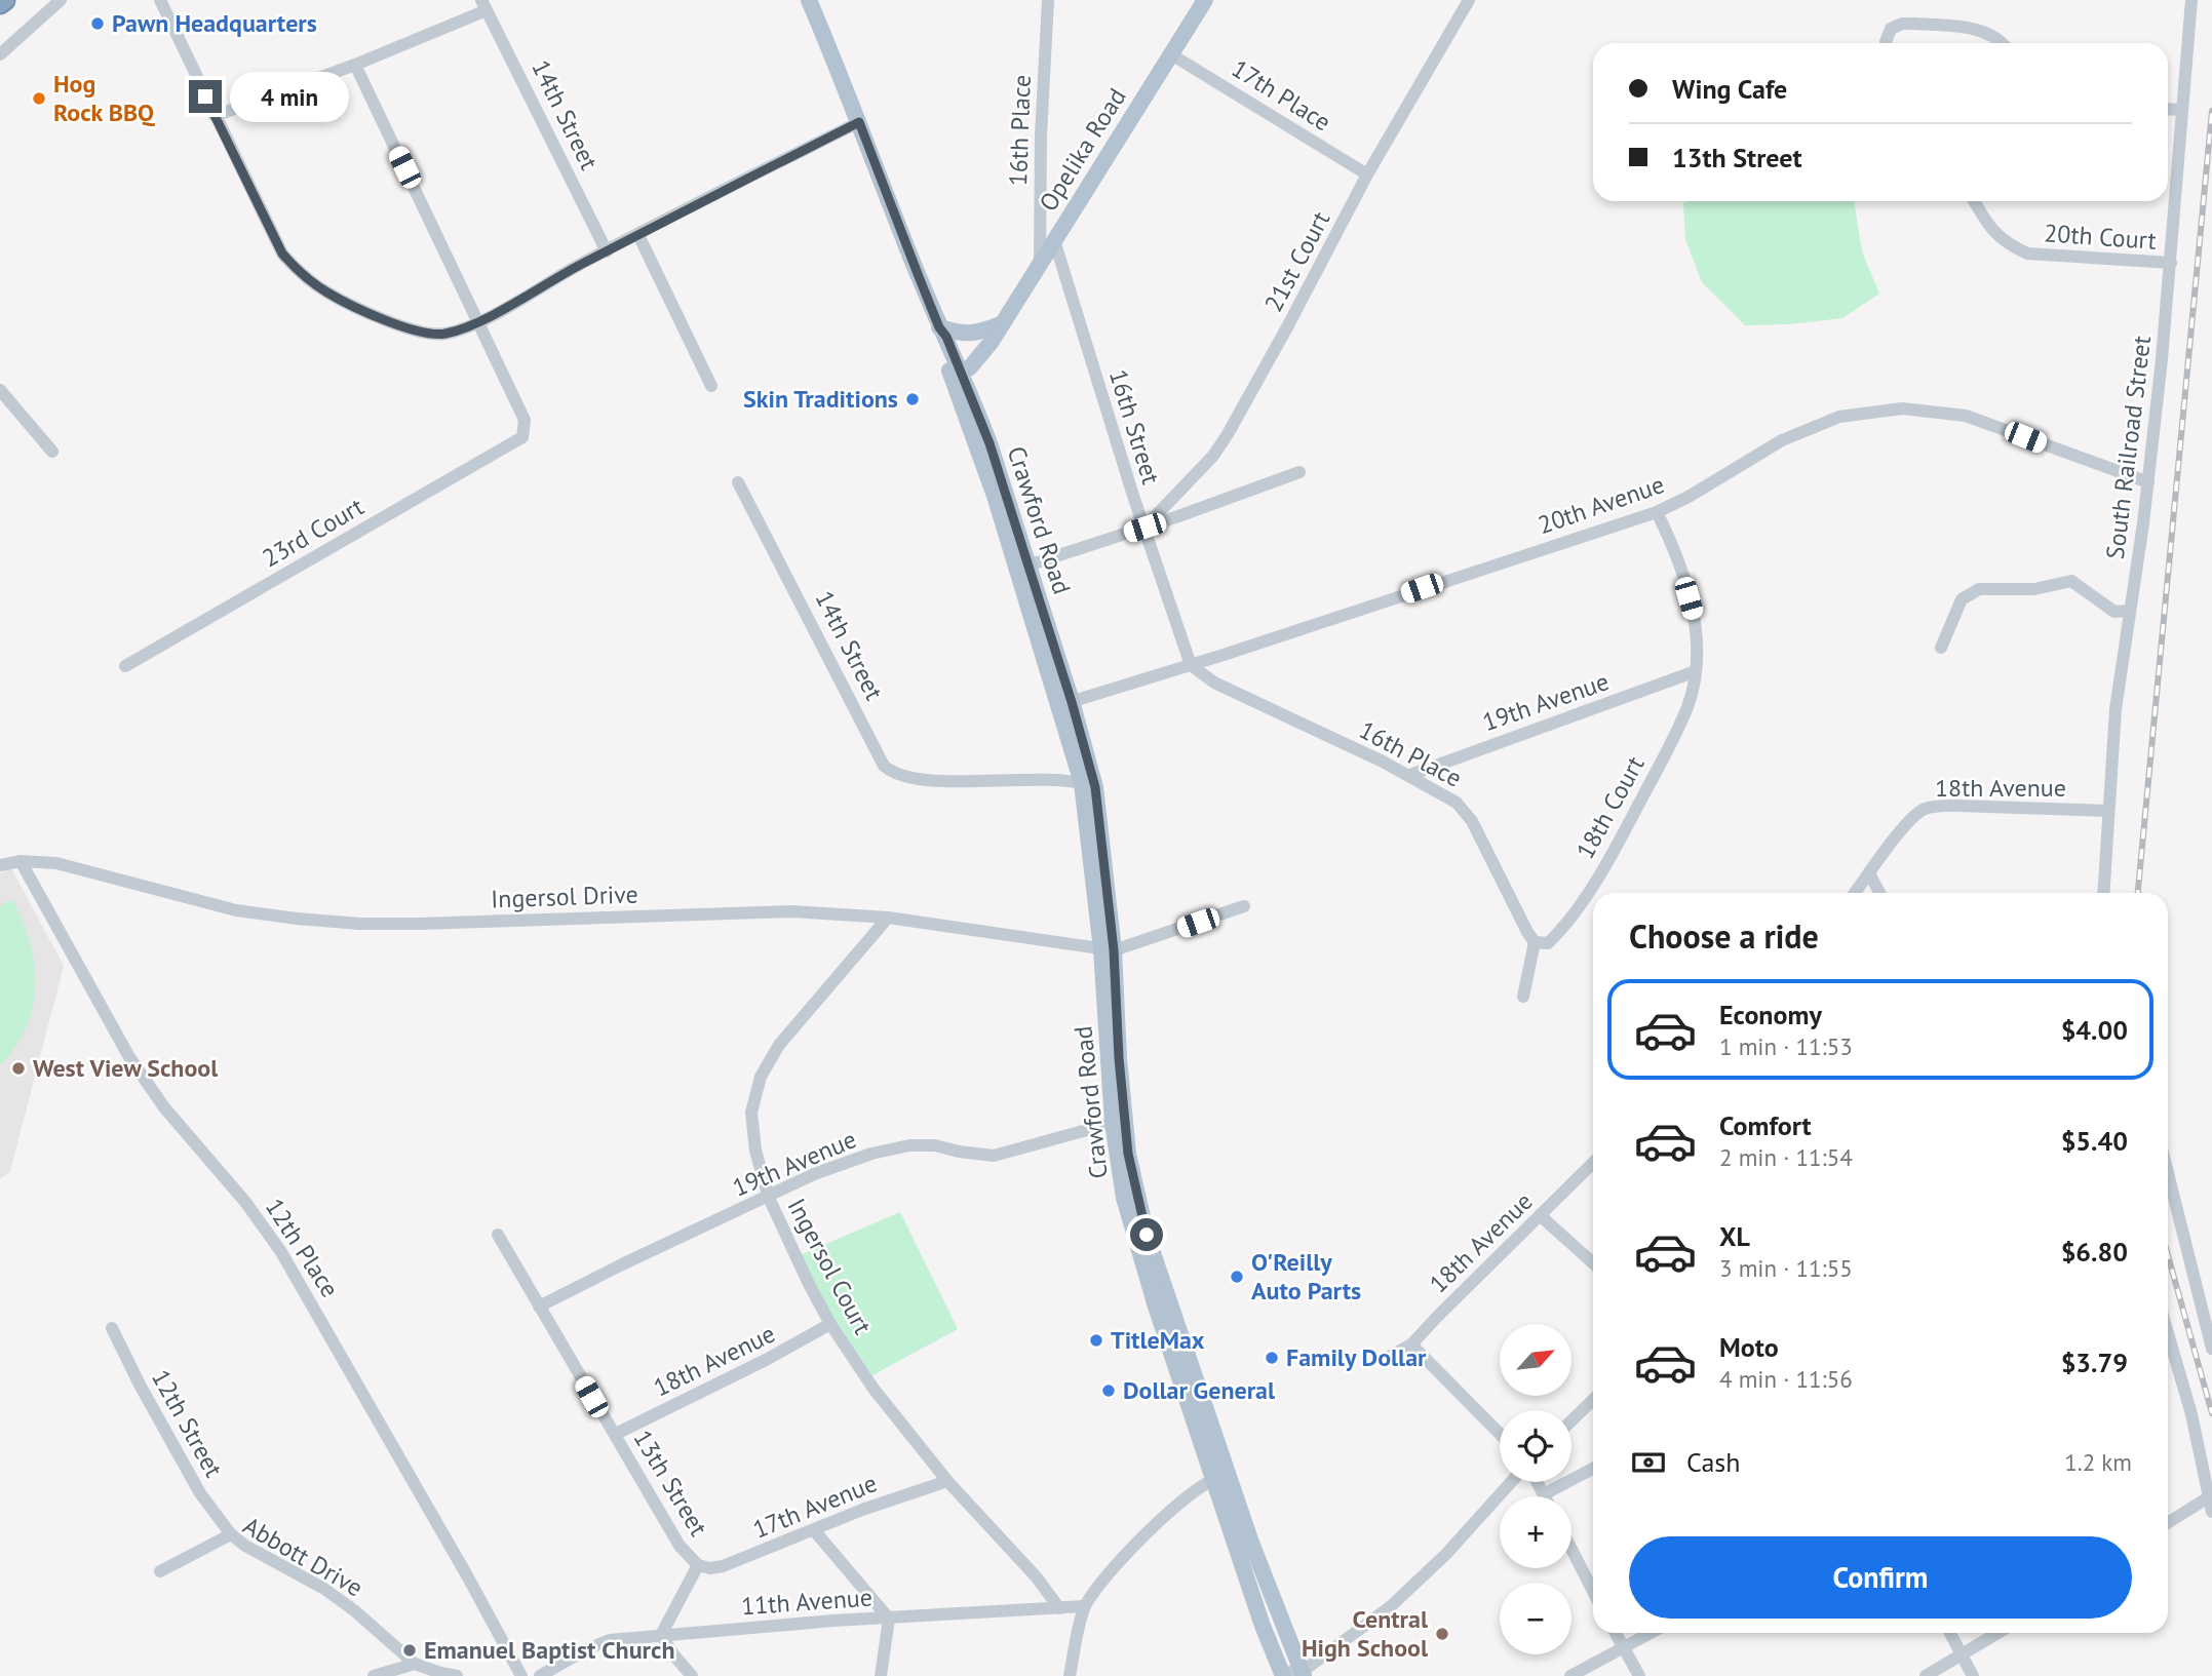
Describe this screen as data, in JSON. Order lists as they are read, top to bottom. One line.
{"streets":{"main road":["Opelika Road","Crawford Road"],"street":["17th Place","14th Street","16th Place","20th Court","21st Court","16th Street","South Railroad Street","20th Avenue","23rd Court","19th Avenue","18th Avenue","18th Court","Ingersol Drive","12th Place","Ingersol Court","12th Street","13th Street","17th Avenue","Abbott Drive","11th Avenue"]},"crossings":[["17th Place","Opelika Road"],["17th Place","21st Court"],["16th Place","Opelika Road"],["16th Place","16th Street"],["16th Place","20th Avenue"],["16th Place","19th Avenue"],["16th Place","18th Court"],["Opelika Road","16th Street"],["Opelika Road","Crawford Road"],["20th Court","South Railroad Street"],["21st Court","16th Street"],["16th Street","20th Avenue"],["South Railroad Street","20th Avenue"],["South Railroad Street","18th Avenue"],["20th Avenue","Crawford Road"],["20th Avenue","18th Court"],["Crawford Road","19th Avenue"],["Crawford Road","Ingersol Drive"],["19th Avenue","18th Court"],["19th Avenue","Ingersol Court"],["19th Avenue","13th Street"],["18th Avenue","Ingersol Court"],["18th Avenue","13th Street"],["Ingersol Drive","12th Place"],["Ingersol Drive","Ingersol Court"],["Ingersol Court","17th Avenue"],["Ingersol Court","11th Avenue"],["12th Street","Abbott Drive"],["13th Street","17th Avenue"],["13th Street","11th Avenue"]],"places":["Pawn Headquarters","Hog Rock BBQ","Skin Traditions","West View School","O'Reilly Auto Parts","TitleMax","Family Dollar","Dollar General","Central High School","Emanuel Baptist Church"],"north":"top right","page":{"banner":["Wing Cafe","13th Street"],"bubble":"4 min","heading":"Choose a ride","list":[{"name":"Economy","note":"1 min · 11:53","value":"$4.00"},{"name":"Comfort","note":"2 min · 11:54","value":"$5.40"},{"name":"XL","note":"3 min · 11:55","value":"$6.80"},{"name":"Moto","note":"4 min · 11:56","value":"$3.79"}],"map_buttons":["+","−"],"pay":["Cash","1.2 km"],"buttons":"Confirm"}}
